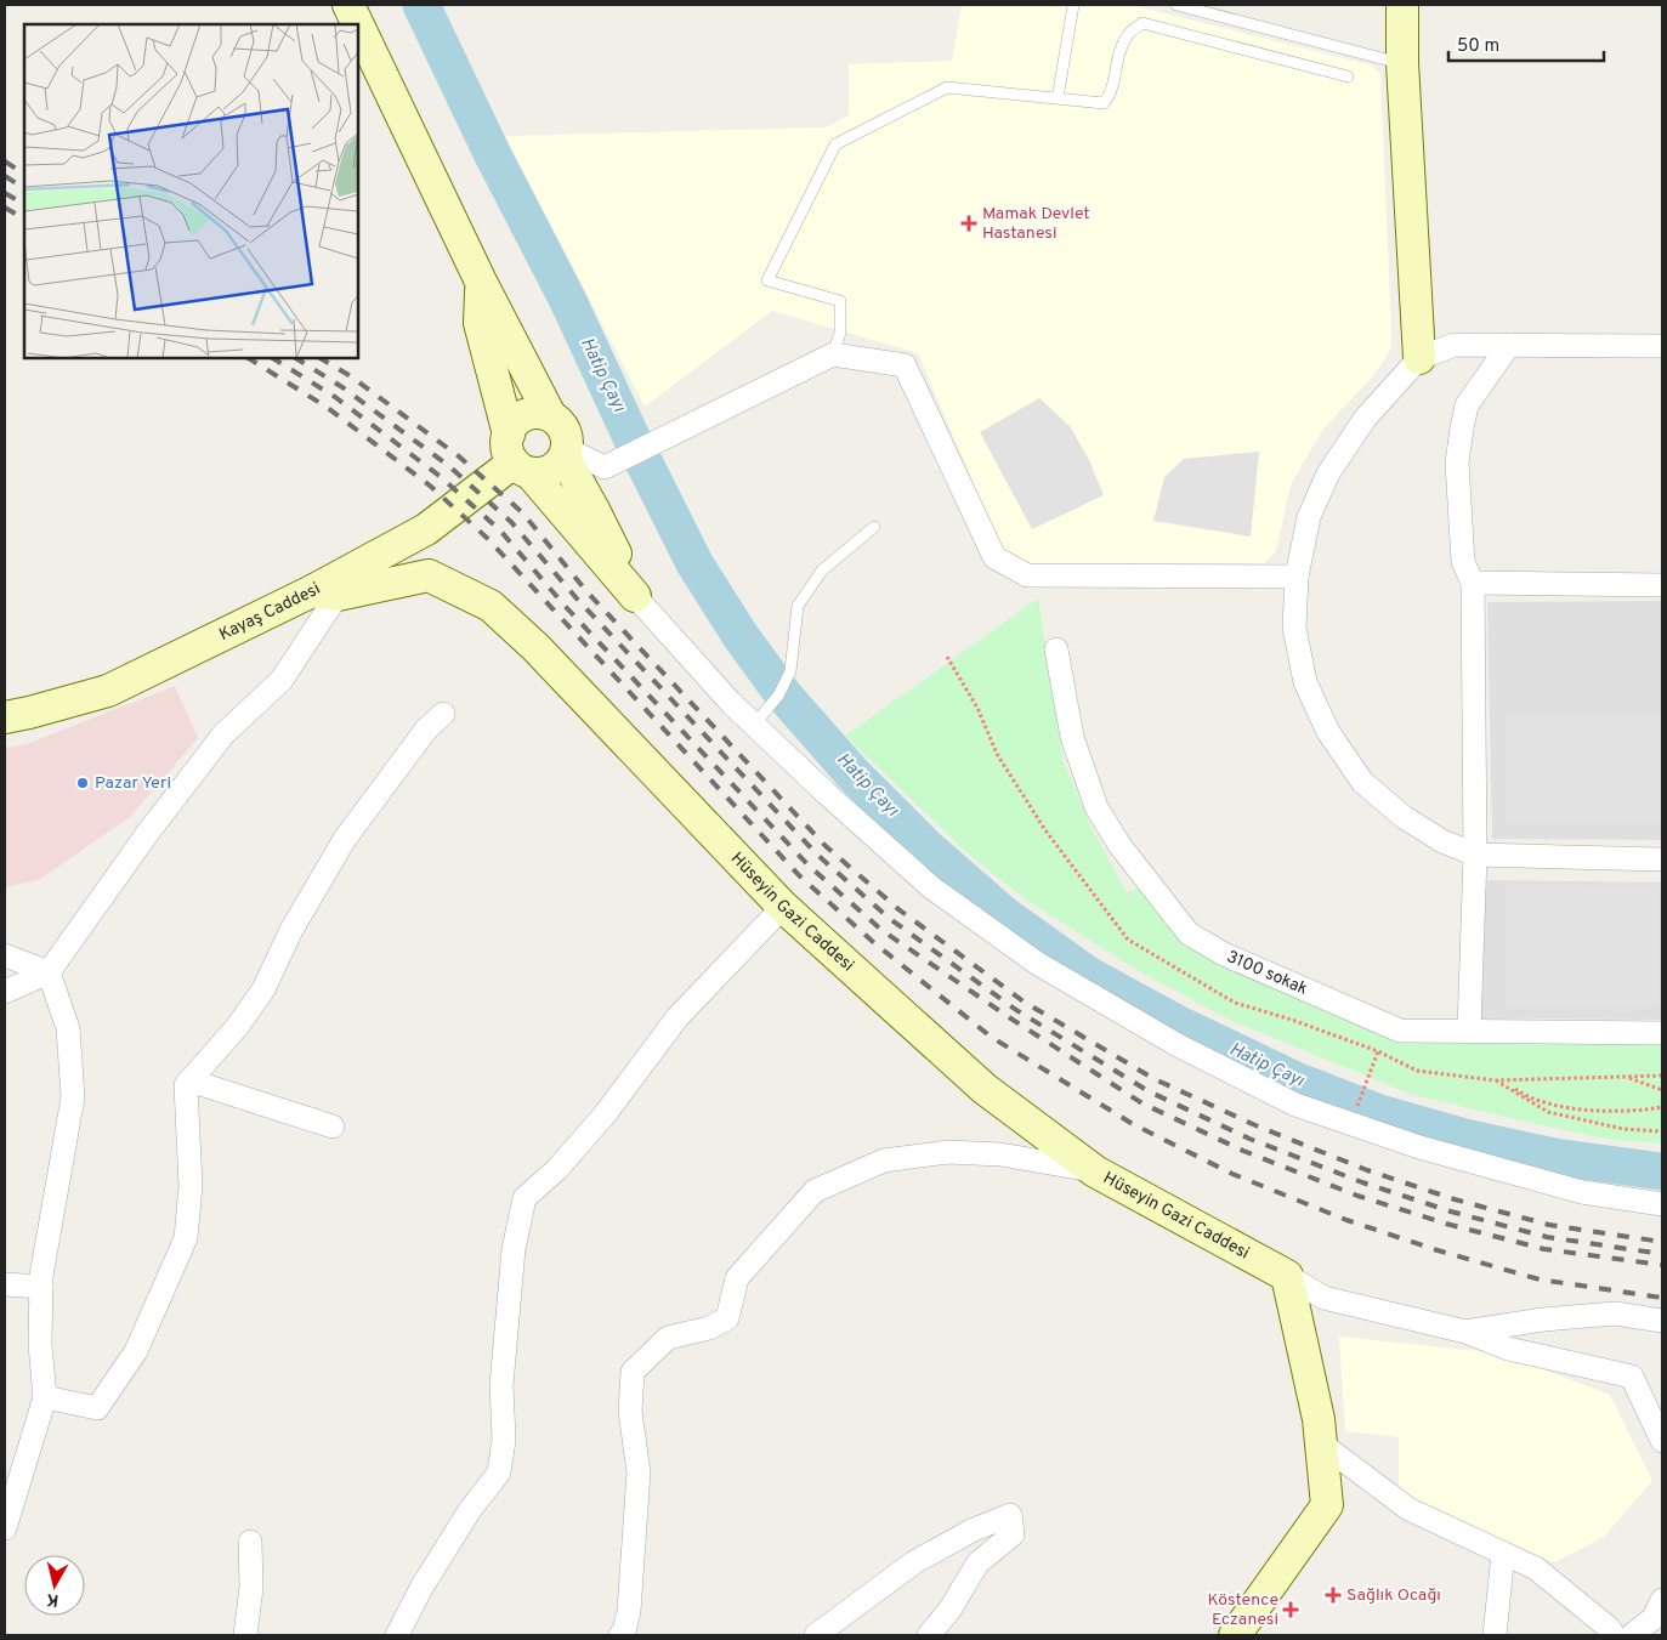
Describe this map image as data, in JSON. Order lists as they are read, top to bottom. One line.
{"streets":{"street":["Kayaş Caddesi","Hüseyin Gazi Caddesi","3100 sokak"]},"crossings":[["Kayaş Caddesi","Hüseyin Gazi Caddesi"]],"water":["Hatip Çayı"],"places":{"health":["Mamak Devlet Hastanesi","Sağlık Ocağı","Köstence Eczanesi"],"other":["Pazar Yeri"]},"scale_bar":"50 m","north":"bottom"}
